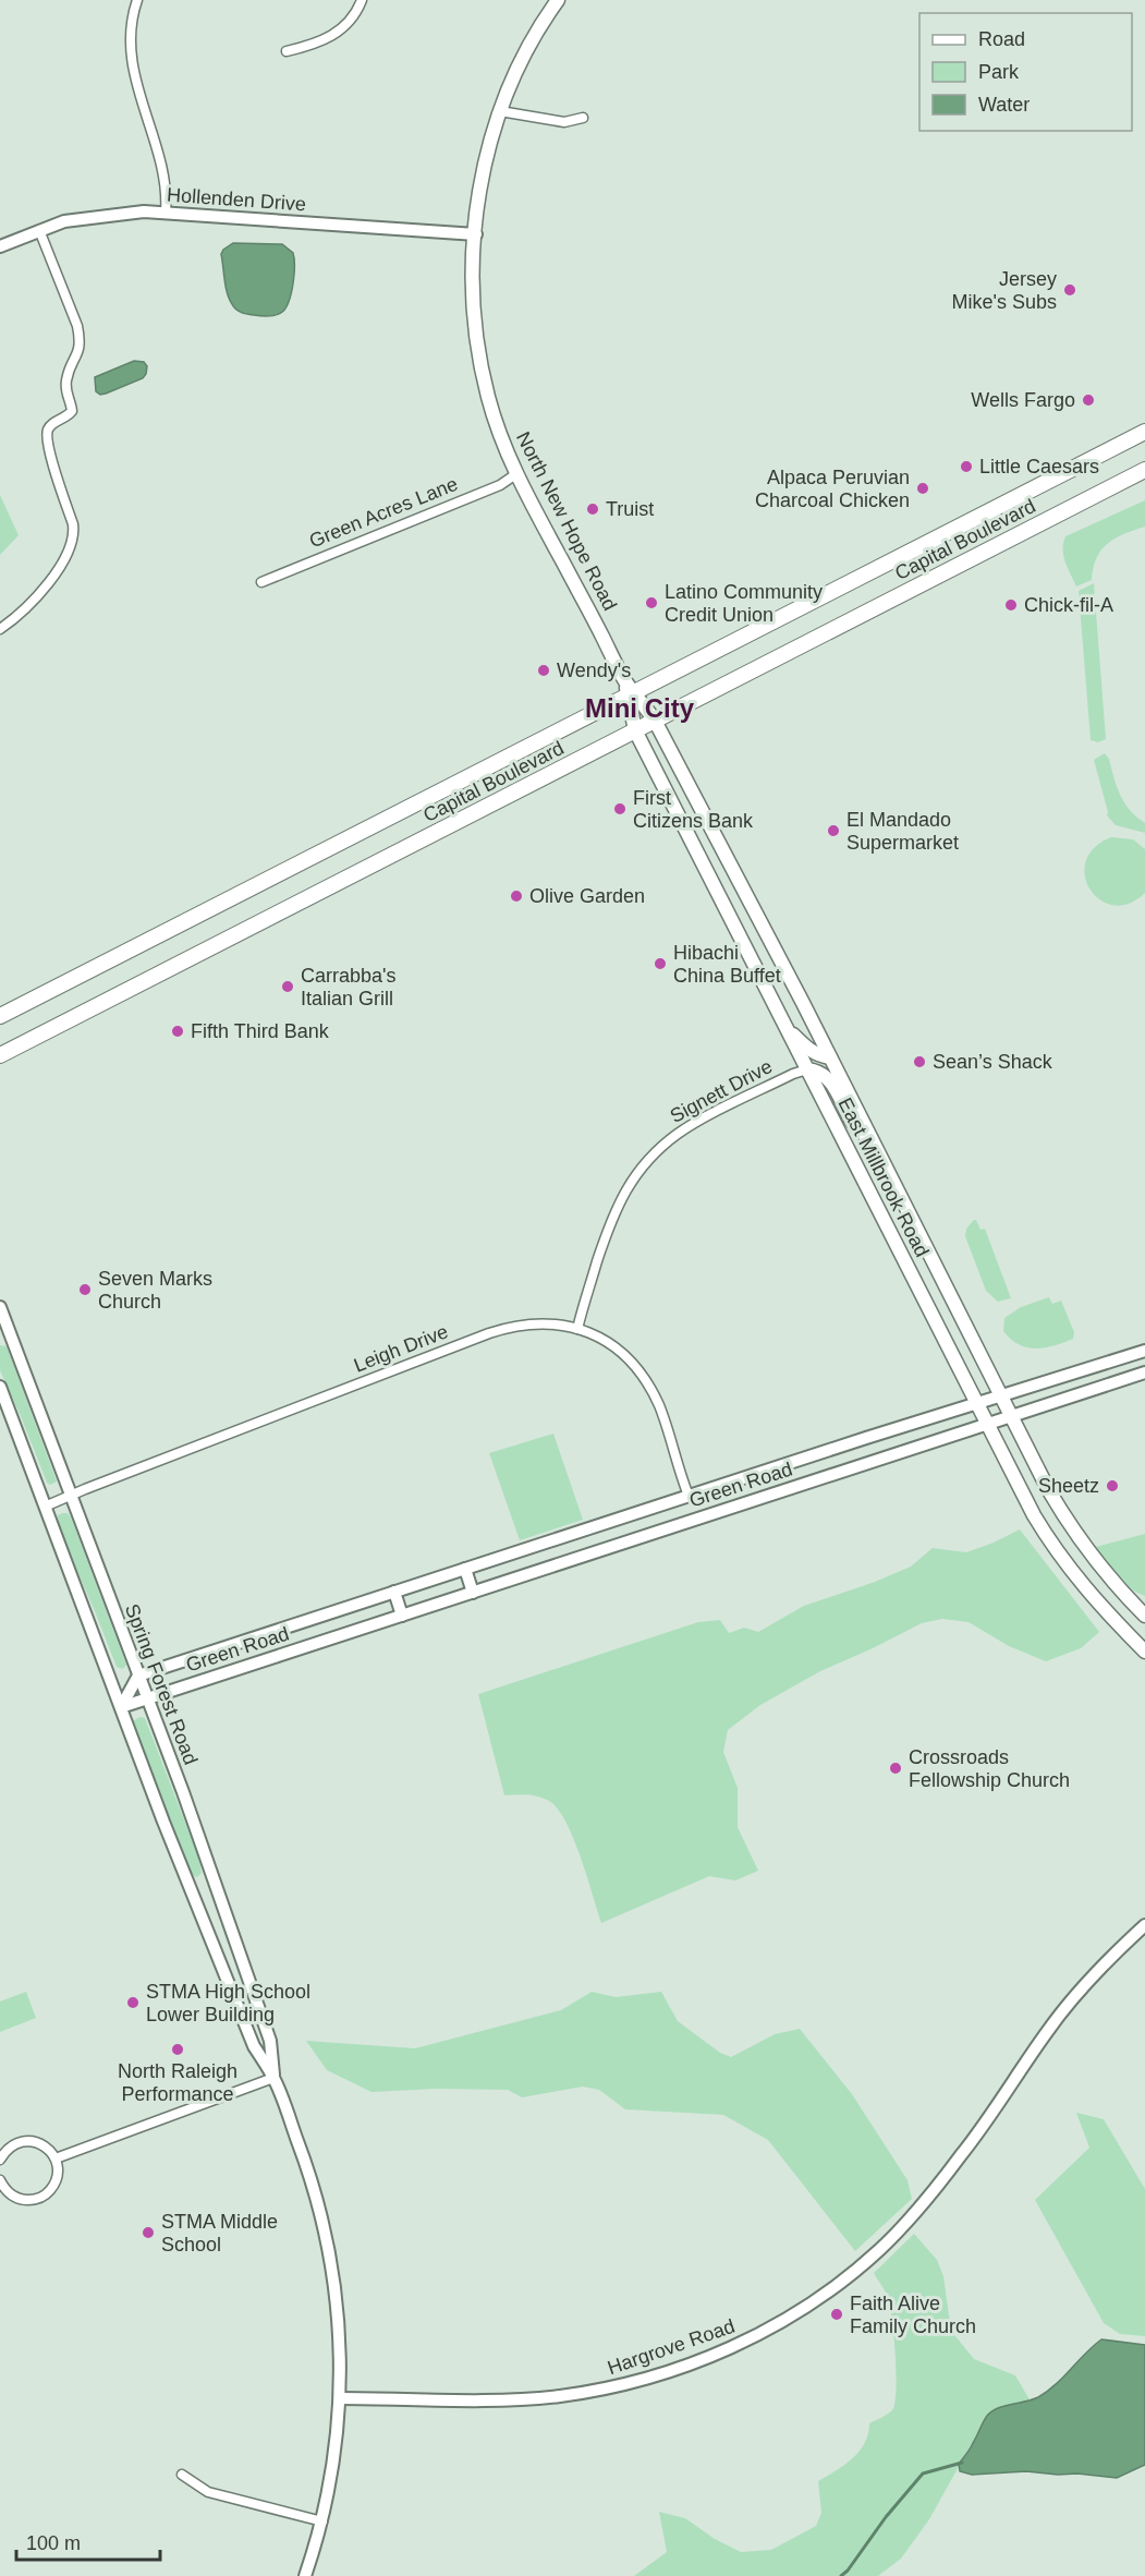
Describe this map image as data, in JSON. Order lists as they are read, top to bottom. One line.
{"streets":{"highway":["Capital Boulevard"],"main road":["North New Hope Road","East Millbrook Road"],"street":["Hollenden Drive","Green Acres Lane","Signett Drive","Leigh Drive","Green Road","Spring Forest Road","Hargrove Road"]},"crossings":[["Hollenden Drive","North New Hope Road"],["Green Acres Lane","North New Hope Road"],["North New Hope Road","Capital Boulevard"],["North New Hope Road","East Millbrook Road"],["Capital Boulevard","East Millbrook Road"],["Signett Drive","East Millbrook Road"],["Signett Drive","Leigh Drive"],["East Millbrook Road","Green Road"],["Leigh Drive","Green Road"],["Leigh Drive","Spring Forest Road"],["Green Road","Spring Forest Road"],["Spring Forest Road","Hargrove Road"]],"districts":["Mini City"],"places":["Jersey Mike's Subs","Wells Fargo","Little Caesars","Alpaca Peruvian Charcoal Chicken","Truist","Latino Community Credit Union","Chick-fil-A","Wendy's","First Citizens Bank","El Mandado Supermarket","Olive Garden","Hibachi China Buffet","Carrabba's Italian Grill","Fifth Third Bank","Sean’s Shack","Seven Marks Church","Sheetz","Crossroads Fellowship Church","STMA High School Lower Building","North Raleigh Performance","STMA Middle School","Faith Alive Family Church"],"legend":["Road","Park","Water"],"scale_bar":"100 m"}
